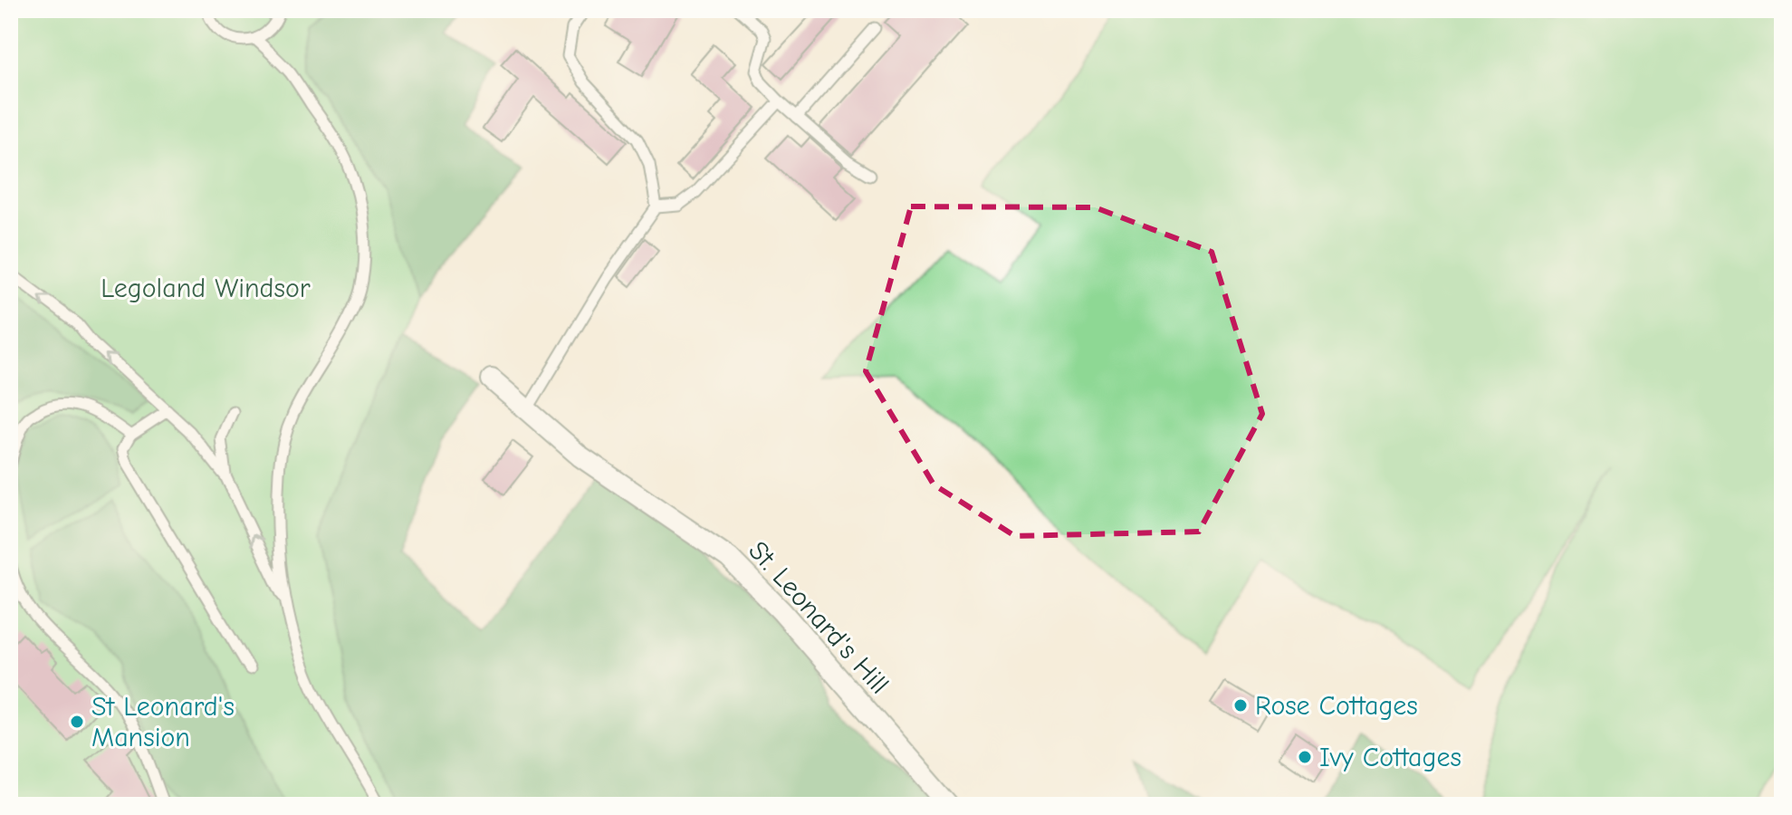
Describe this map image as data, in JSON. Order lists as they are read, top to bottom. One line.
{"streets":{"street":["St. Leonard's Hill"]},"parks":["Legoland Windsor"],"places":["Rose Cottages","St Leonard's Mansion","Ivy Cottages"]}
